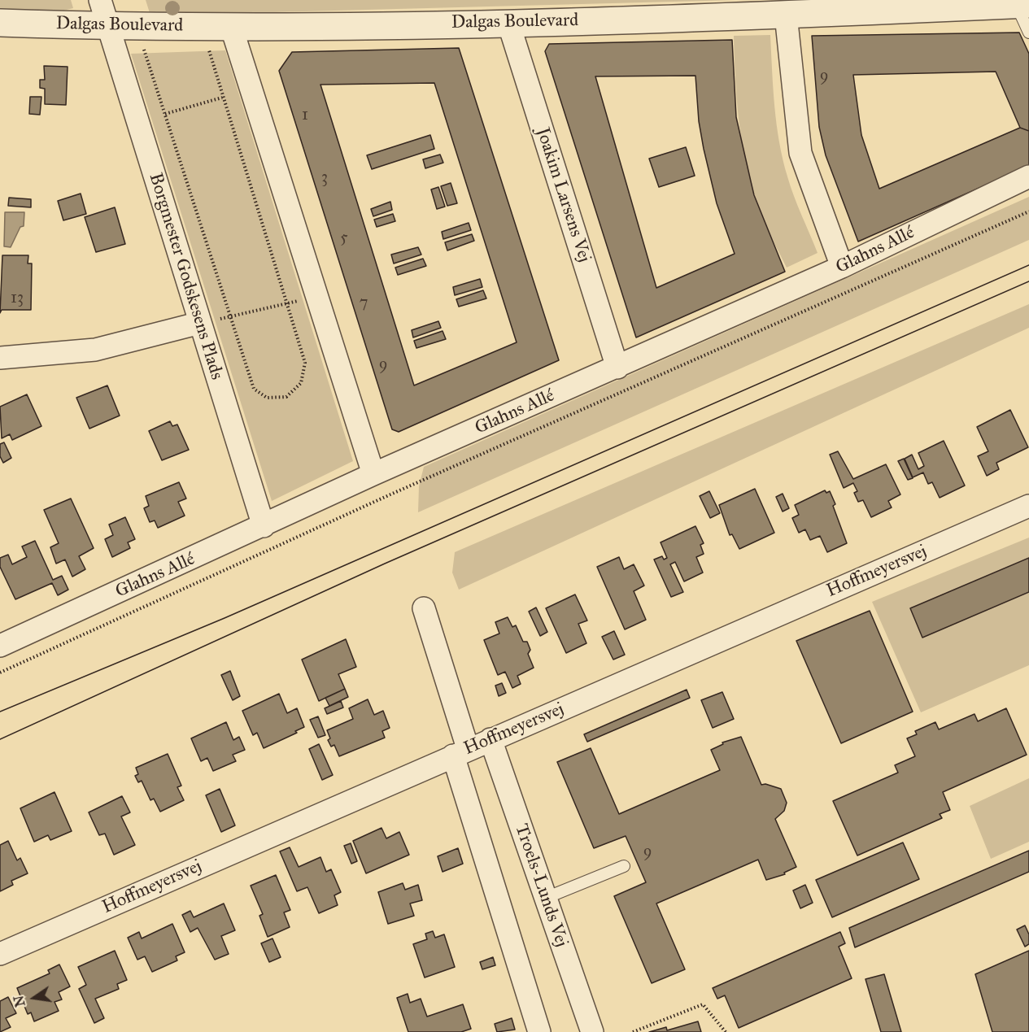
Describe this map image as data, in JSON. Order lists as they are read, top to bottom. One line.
{"streets":{"street":["Dalgas Boulevard","Joakim Larsens Vej","Glahns Allé","Borgmester Godskesens Plads","Hoffmeyersvej","Troels-Lunds Vej"]},"crossings":[["Dalgas Boulevard","Joakim Larsens Vej"],["Dalgas Boulevard","Borgmester Godskesens Plads"],["Joakim Larsens Vej","Glahns Allé"],["Glahns Allé","Borgmester Godskesens Plads"],["Hoffmeyersvej","Troels-Lunds Vej"]],"house_numbers":["9","1","3","5","13","7","9","9"],"north":"left"}
